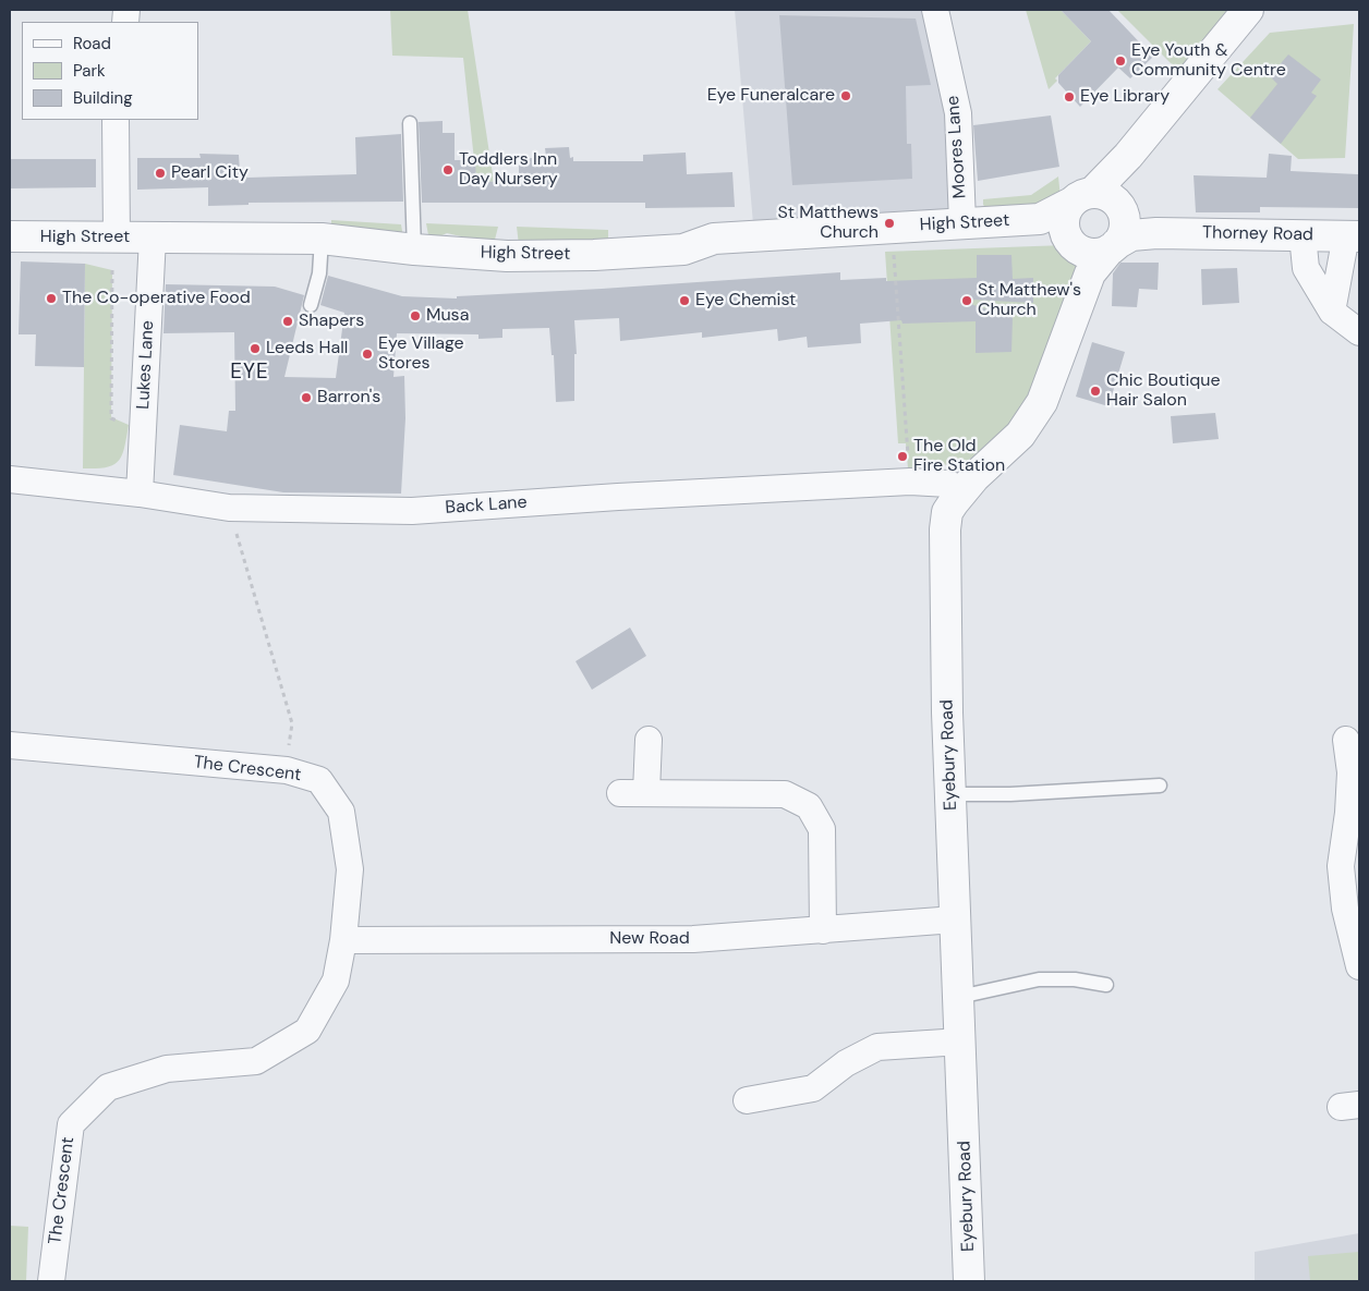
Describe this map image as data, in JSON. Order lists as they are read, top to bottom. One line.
{"streets":{"street":["Moores Lane","High Street","Thorney Road","Lukes Lane","Back Lane","Eyebury Road","The Crescent","New Road"]},"crossings":[["Moores Lane","High Street"],["High Street","Thorney Road"],["High Street","Lukes Lane"],["High Street","Eyebury Road"],["Thorney Road","Eyebury Road"],["Lukes Lane","Back Lane"],["Back Lane","Eyebury Road"],["Eyebury Road","New Road"],["The Crescent","New Road"]],"districts":["EYE"],"places":["Eye Youth & Community Centre","Eye Funeralcare","Eye Library","Toddlers Inn Day Nursery","Pearl City","St Matthews Church","The Co-operative Food","Eye Chemist","St Matthew's Church","Musa","Shapers","Leeds Hall","Eye Village Stores","Chic Boutique Hair Salon","Barron's","The Old Fire Station"],"legend":["Road","Park","Building"]}
